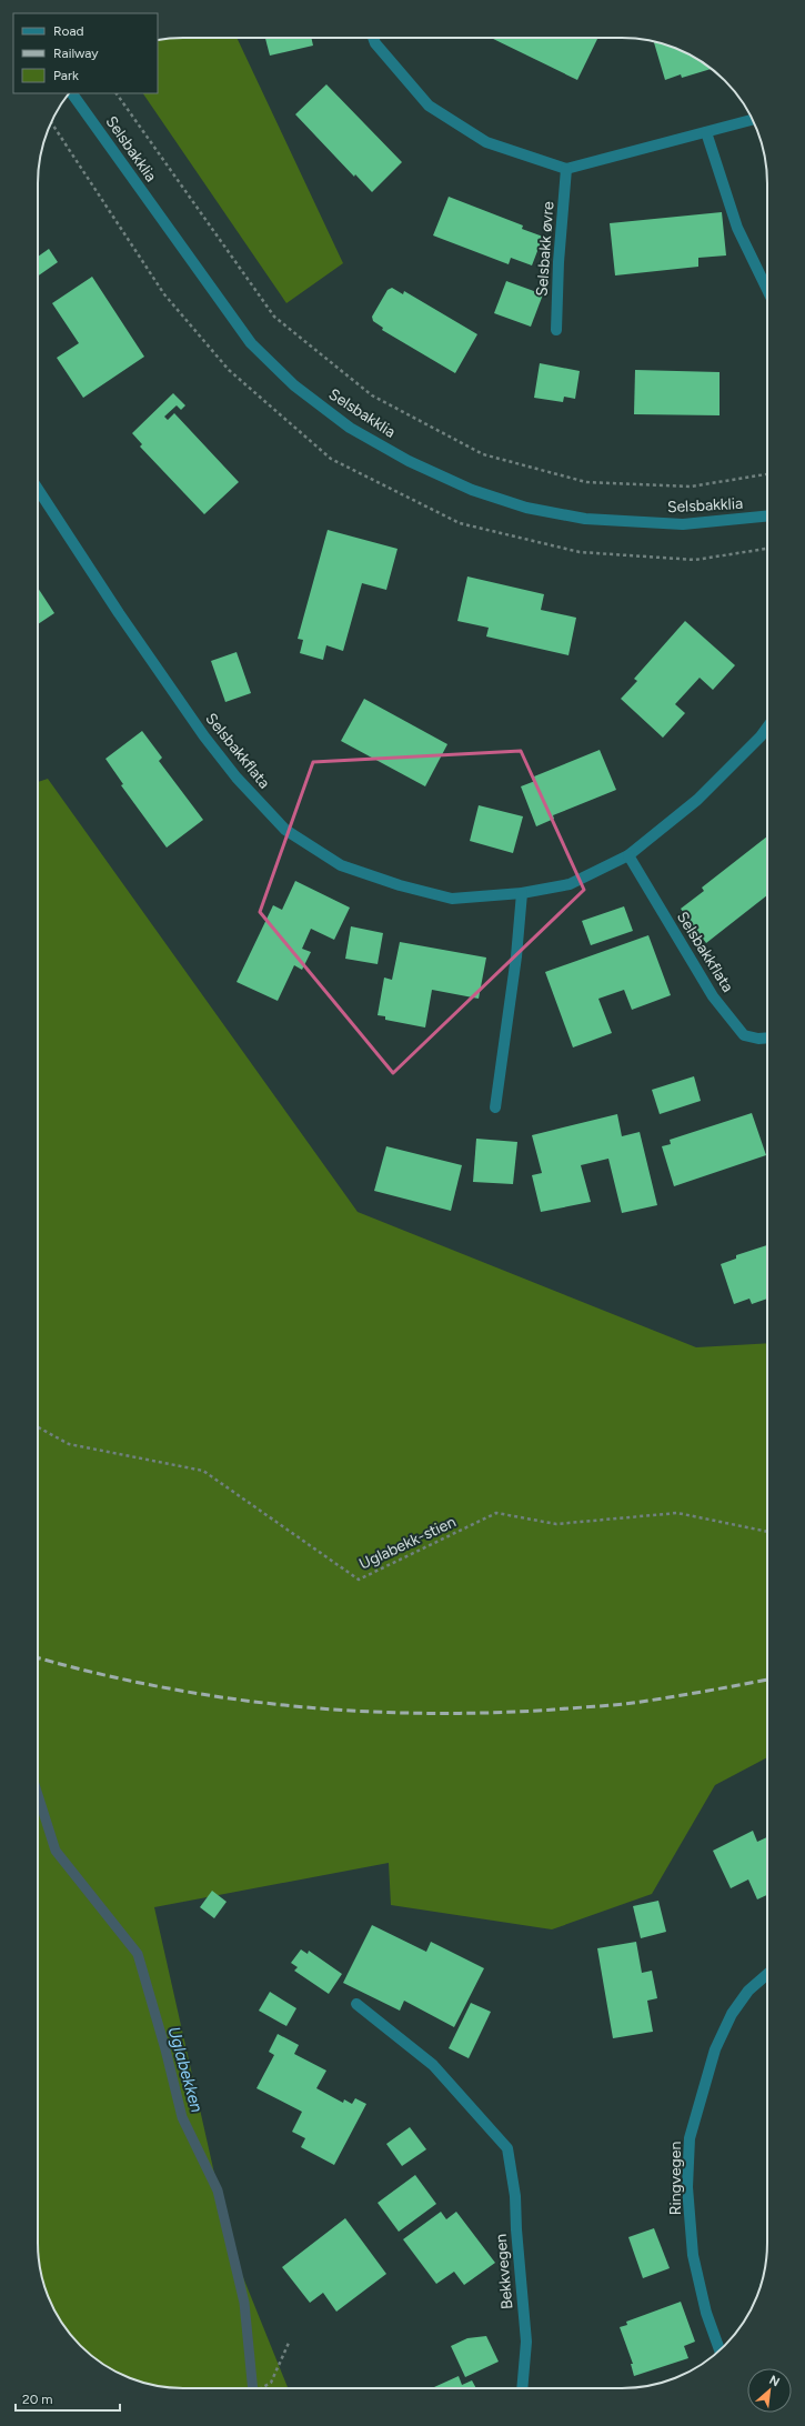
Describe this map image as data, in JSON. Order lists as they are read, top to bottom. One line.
{"streets":{"street":["Selsbakklia","Selsbakk øvre","Selsbakkflata","Ringvegen","Bekkvegen"],"path":["Uglabekk-stien"]},"water":["Uglabekken"],"legend":["Road","Railway","Park"],"scale_bar":"20 m","north":"top right"}
